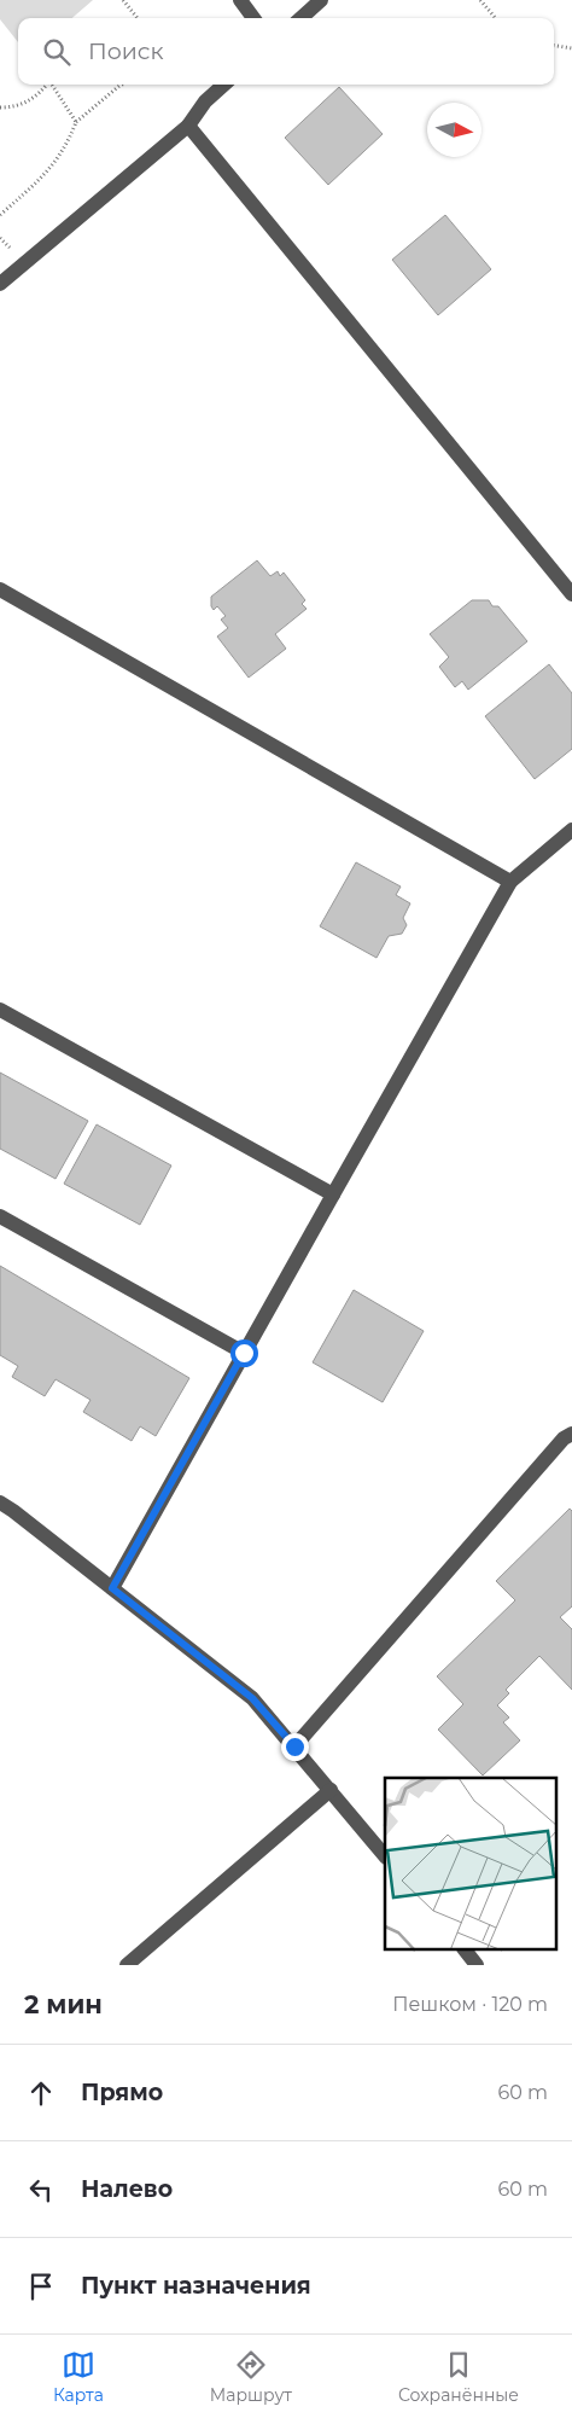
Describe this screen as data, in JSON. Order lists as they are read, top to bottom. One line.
{"north":"right","page":{"search":"Поиск","heading":["2 мин","Пешком · 120 m"],"list":[["Прямо","60 m"],["Налево","60 m"],"Пункт назначения"],"nav":["Карта","Маршрут","Сохранённые"]}}
